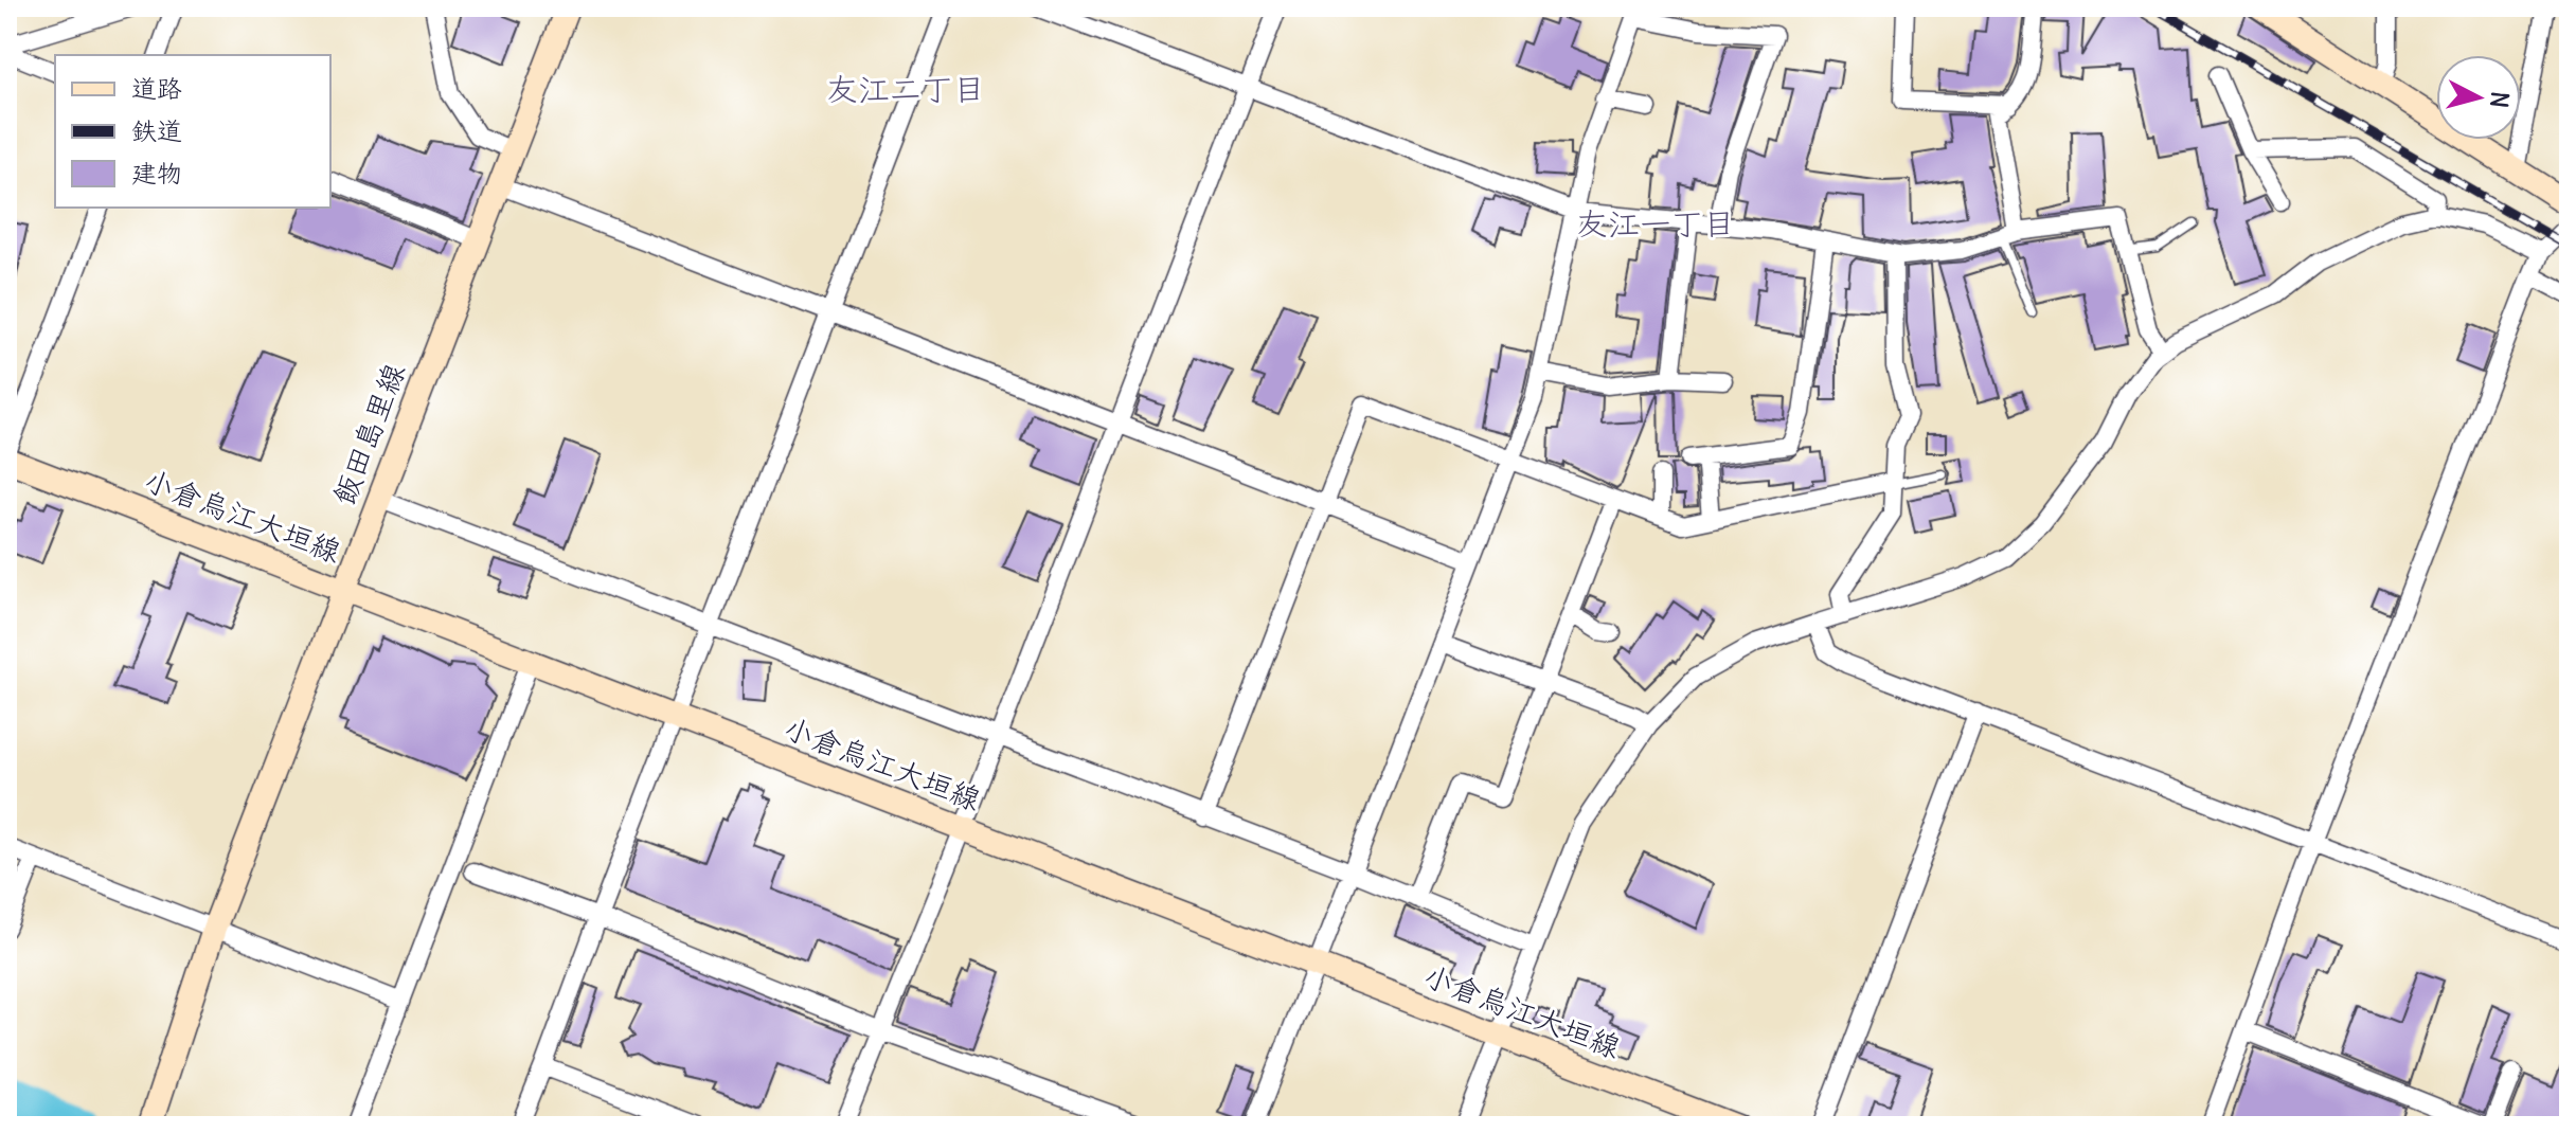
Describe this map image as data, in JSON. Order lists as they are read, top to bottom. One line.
{"streets":{"main road":["飯田島里線","小倉烏江大垣線"]},"crossings":[["飯田島里線","小倉烏江大垣線"]],"districts":["友江二丁目","友江一丁目"],"legend":["道路","鉄道","建物"],"north":"right"}
